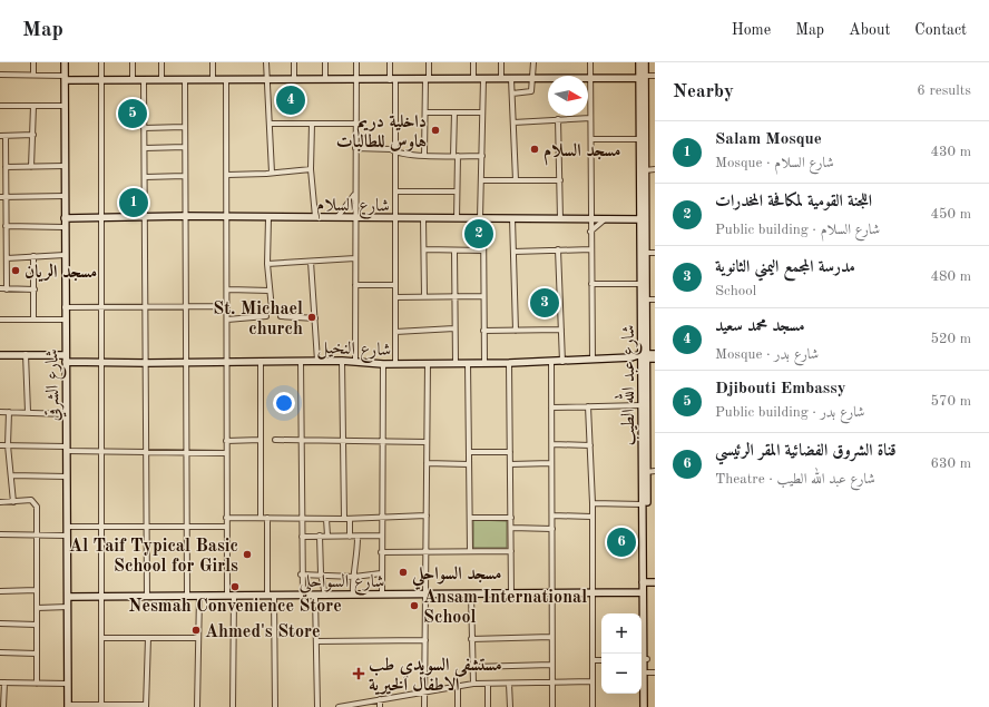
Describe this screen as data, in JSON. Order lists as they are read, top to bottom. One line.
{"streets":{"street":["شارع السلام","شارع النخيل","شارع الشرقي","شارع عبد الله الطيب","شارع السواحلي"]},"crossings":[["شارع السلام","شارع الشرقي"],["شارع السلام","شارع عبد الله الطيب"],["شارع النخيل","شارع الشرقي"],["شارع النخيل","شارع عبد الله الطيب"],["شارع الشرقي","شارع السواحلي"],["شارع عبد الله الطيب","شارع السواحلي"]],"places":{"other":["داخلية دريم هاوس للطالبات","مسجد السلام","مسجد الريان","St. Michael church","Al Taif Typical Basic School for Girls","مسجد السواحلي","Nesmah Convenience Store","Ansam International School","Ahmed's Store"],"health":["مستشفى السويدي طب الاطفال الخيرية"]},"north":"right","page":{"header":"Map","nav":["Home","Map","About","Contact"],"heading":["Nearby","6 results"],"pins":["4","5","1","2","3","6"],"list":[{"mark":"1","name":"Salam Mosque","note":"Mosque · شارع السلام","value":"430 m"},{"mark":"2","name":"اللجنة القومية لمكافحة المخدرات","note":"Public building · شارع السلام","value":"450 m"},{"mark":"3","name":"مدرسة المجمع اليمني الثانوية","note":"School","value":"480 m"},{"mark":"4","name":"مسجد محمد سعيد","note":"Mosque · شارع بدر","value":"520 m"},{"mark":"5","name":"Djibouti Embassy","note":"Public building · شارع بدر","value":"570 m"},{"mark":"6","name":"قناة الشروق الفضائية المقر الرئيسي","note":"Theatre · شارع عبد الله الطيب","value":"630 m"}],"map_buttons":["+","−"]}}
